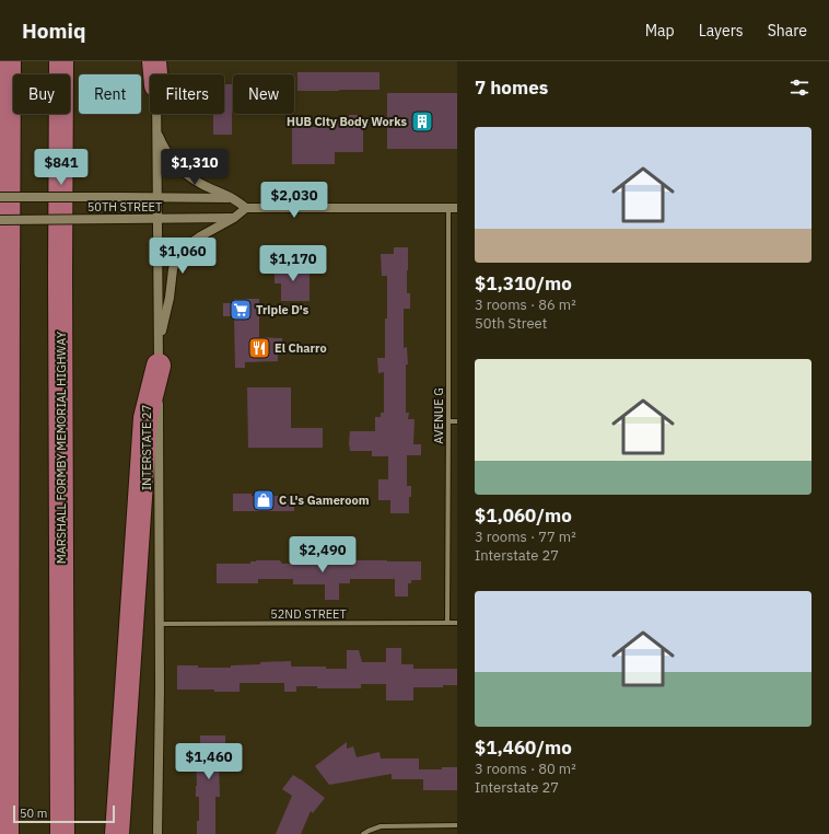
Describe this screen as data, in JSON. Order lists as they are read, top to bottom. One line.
{"streets":{"highway":["MARSHALL FORMBY MEMORIAL HIGHWAY"],"main road":["50TH STREET","INTERSTATE 27"],"street":["AVENUE G","52ND STREET"]},"crossings":[["50TH STREET","INTERSTATE 27"],["AVENUE G","52ND STREET"],["INTERSTATE 27","52ND STREET"]],"places":{"building":["HUB City Body Works"],"supermarket":["Triple D's"],"restaurant":["El Charro"],"shop":["C L's Gameroom"]},"scale_bar":"50 m","page":{"header":"Homiq","nav":["Map","Layers","Share"],"heading":"7 homes","chip":["Buy","Rent","Filters","New"],"list":[{"name":"$1,310/mo","note":"3 rooms · 86 m² · 50th Street"},{"name":"$1,060/mo","note":"3 rooms · 77 m² · Interstate 27"},{"name":"$1,460/mo","note":"3 rooms · 80 m² · Interstate 27"}],"price":["$841","$1,310","$2,030","$1,060","$1,170","$2,490","$1,460"],"scale":"50 m"}}
